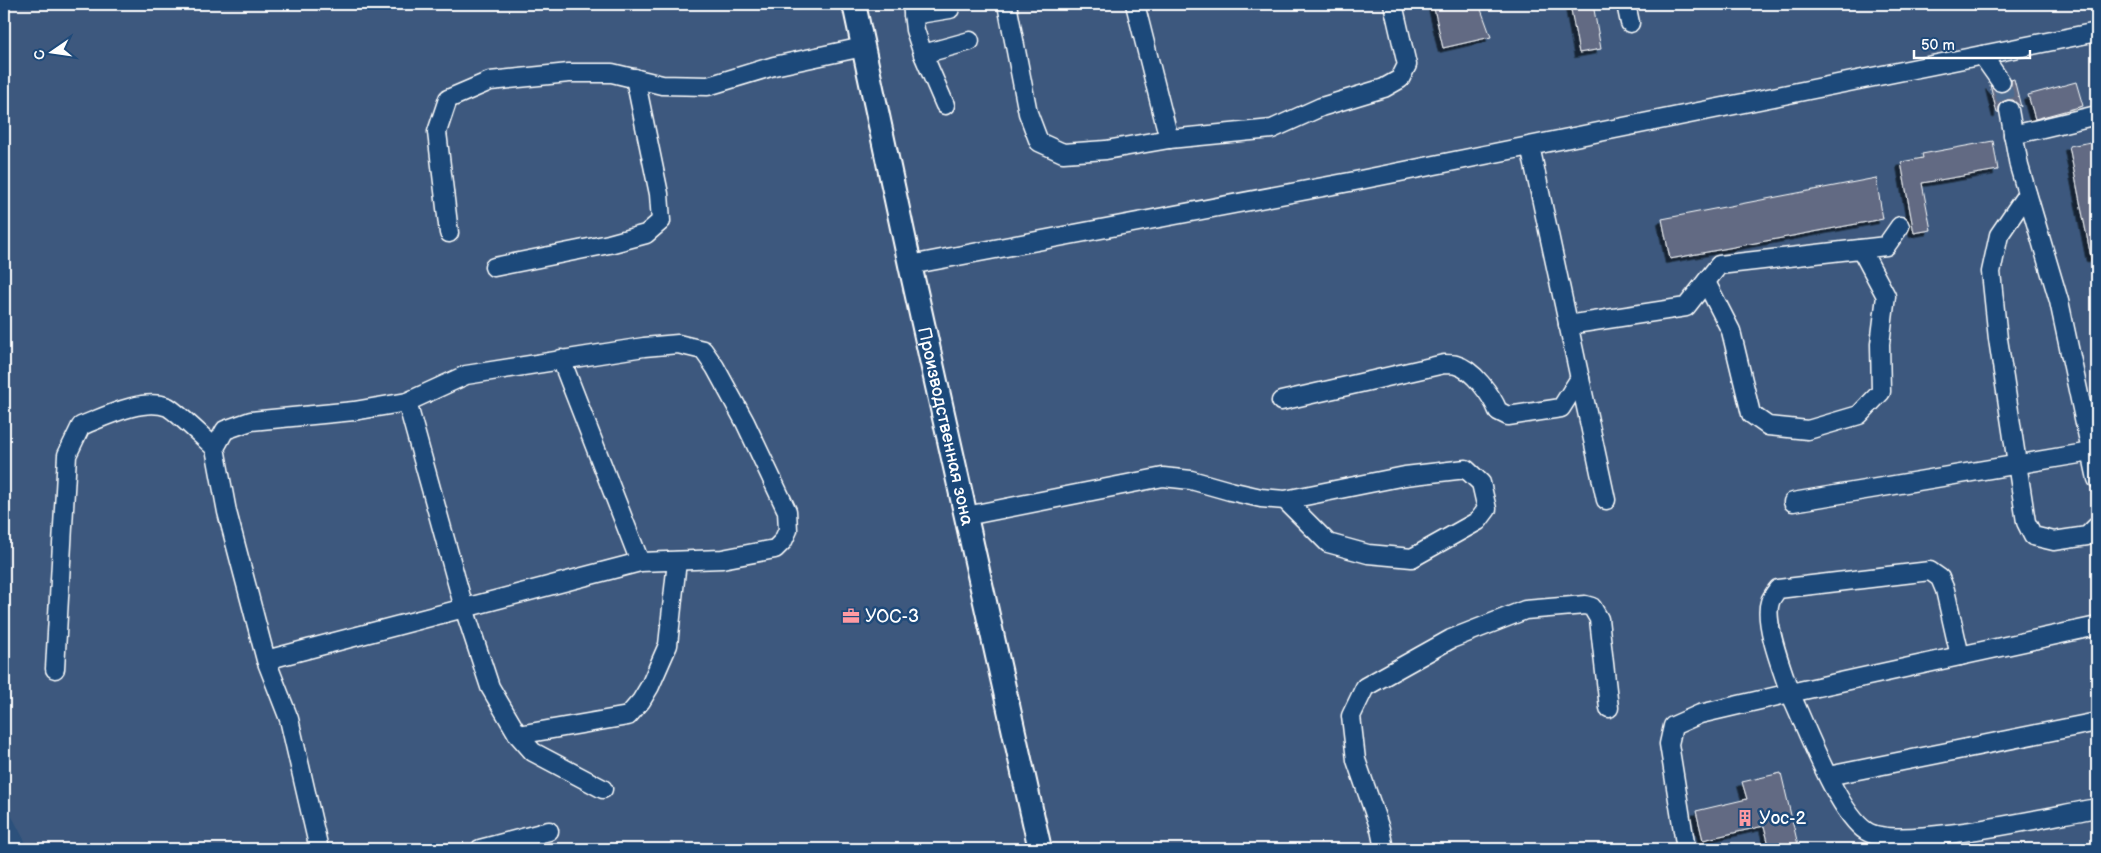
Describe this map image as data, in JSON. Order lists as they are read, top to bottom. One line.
{"streets":{"main road":["Производственная зона"]},"places":{"office":["УОС-3"],"building":["Уос-2"]},"scale_bar":"50 m","north":"left"}
